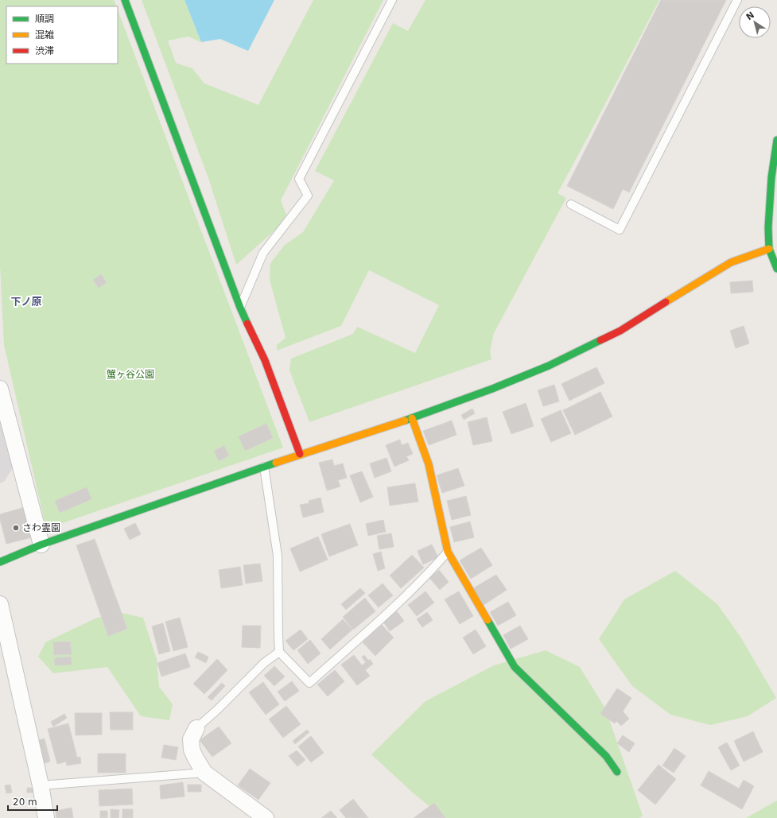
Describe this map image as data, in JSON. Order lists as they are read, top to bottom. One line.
{"districts":["下ノ原"],"parks":["蟹ヶ谷公園"],"places":["さわ霊園"],"legend":["順調","混雑","渋滞"],"scale_bar":"20 m","north":"top left"}
